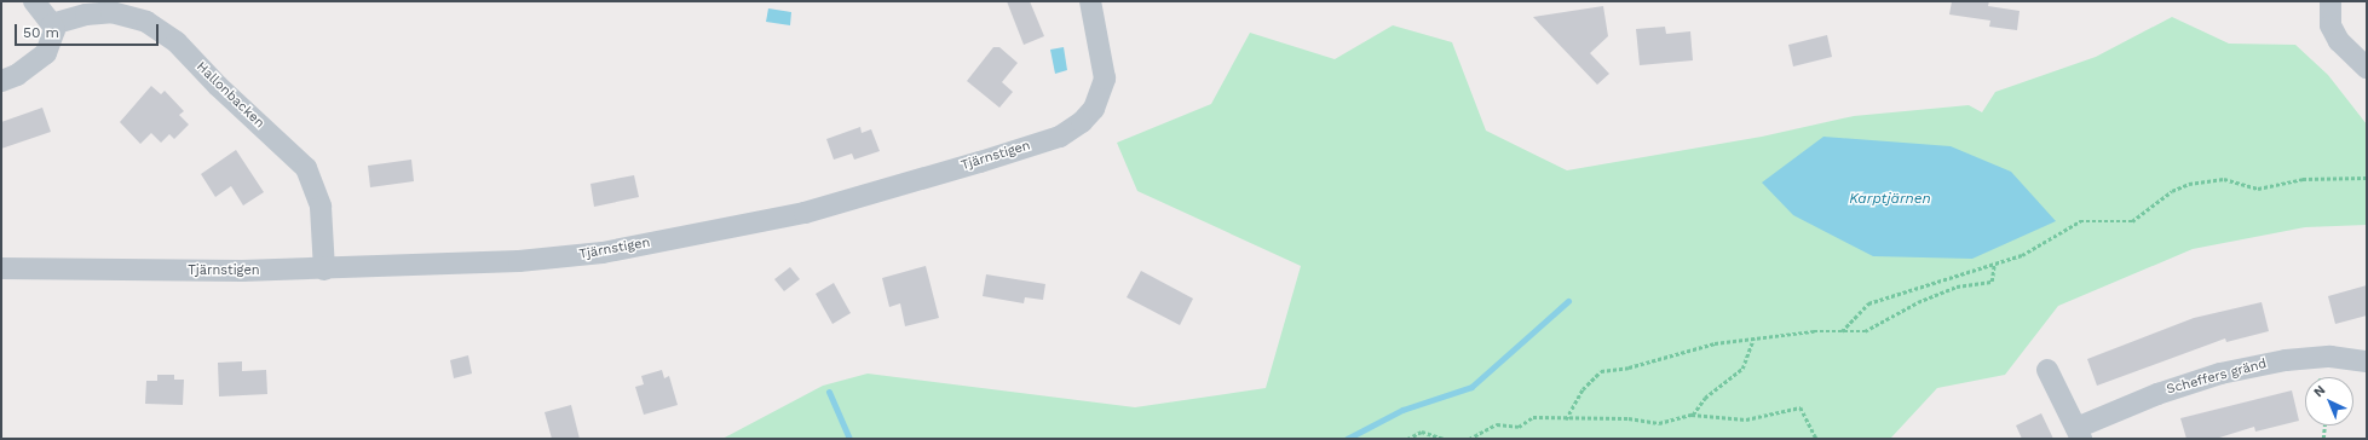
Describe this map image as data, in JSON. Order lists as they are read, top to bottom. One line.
{"streets":{"street":["Hallonbacken","Tjärnstigen","Scheffers gränd"]},"crossings":[["Hallonbacken","Tjärnstigen"]],"water":["Karptjärnen"],"scale_bar":"50 m","north":"top left"}
